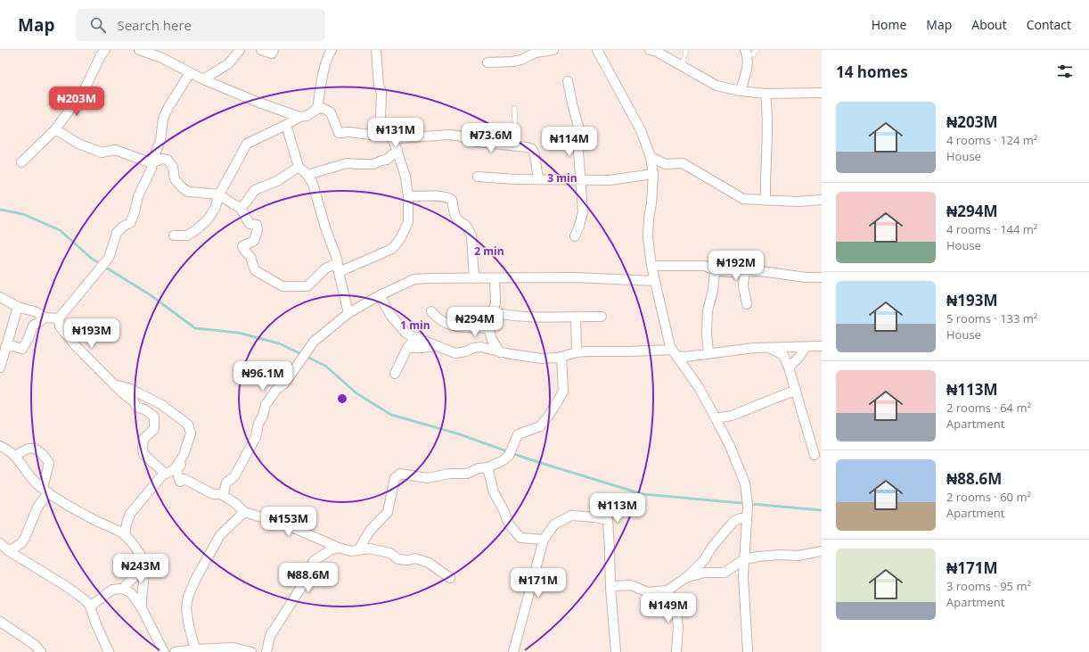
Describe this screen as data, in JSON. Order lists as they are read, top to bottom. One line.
{"page":{"header":"Map","search":"Search here","nav":["Home","Map","About","Contact"],"heading":"14 homes","price":["₦203M","₦131M","₦73.6M","₦114M","₦192M","₦294M","₦193M","₦96.1M","₦113M","₦153M","₦243M","₦88.6M","₦171M","₦149M"],"list":[{"name":"₦203M","note":"4 rooms · 124 m² · House"},{"name":"₦294M","note":"4 rooms · 144 m² · House"},{"name":"₦193M","note":"5 rooms · 133 m² · House"},{"name":"₦113M","note":"2 rooms · 64 m² · Apartment"},{"name":"₦88.6M","note":"2 rooms · 60 m² · Apartment"},{"name":"₦171M","note":"3 rooms · 95 m² · Apartment"}]},"rings":["3 min","2 min","1 min"]}
